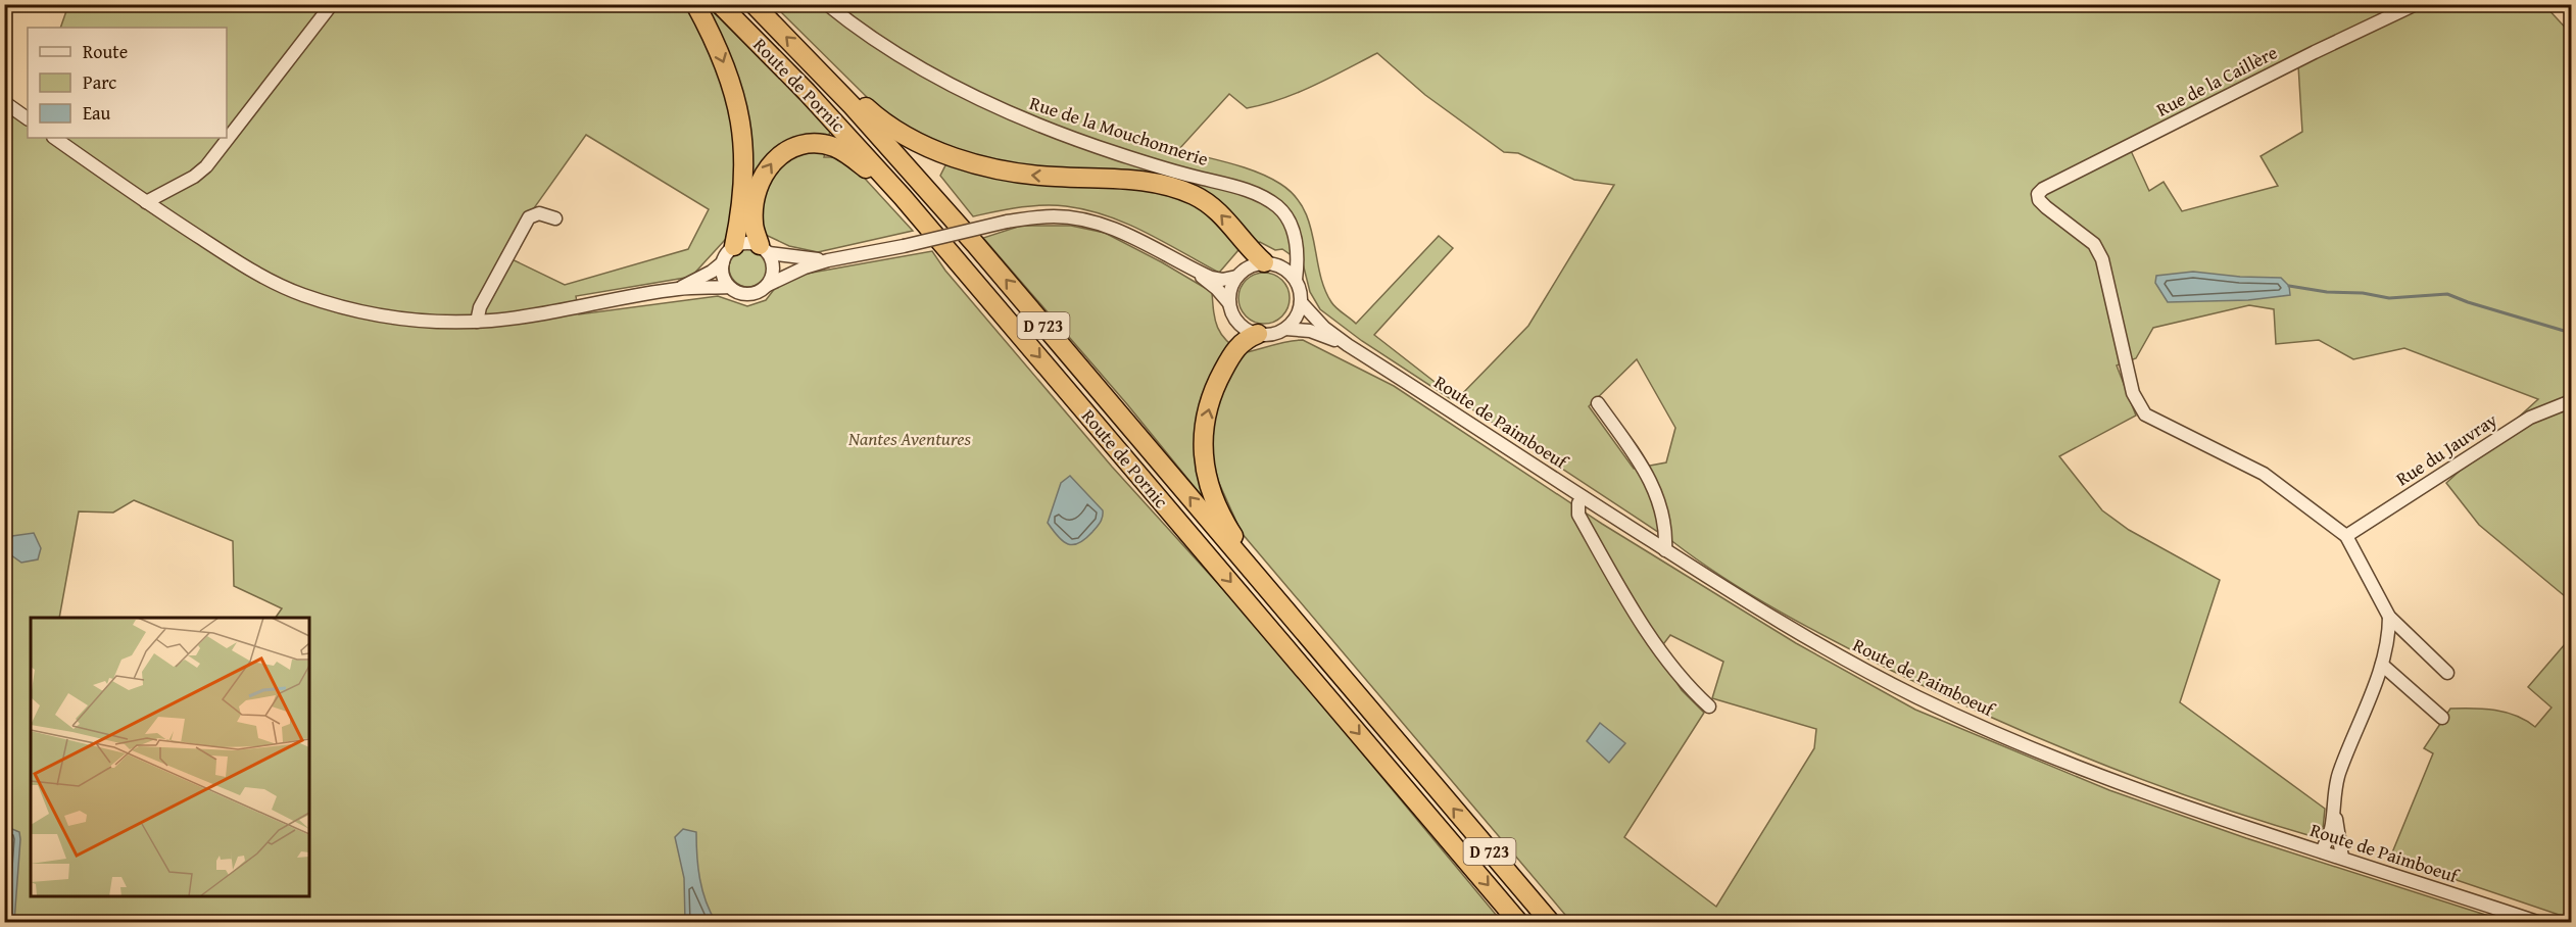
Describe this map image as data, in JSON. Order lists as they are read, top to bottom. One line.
{"streets":{"highway":["Route de Pornic","D 723"],"street":["Rue de la Caillère","Rue de la Mouchonnerie","Route de Paimboeuf","Rue du Jauvray"]},"crossings":[["Rue de la Caillère","Rue du Jauvray"],["Rue de la Mouchonnerie","Route de Paimboeuf"]],"parks":["Nantes Aventures"],"legend":["Route","Parc","Eau"]}
